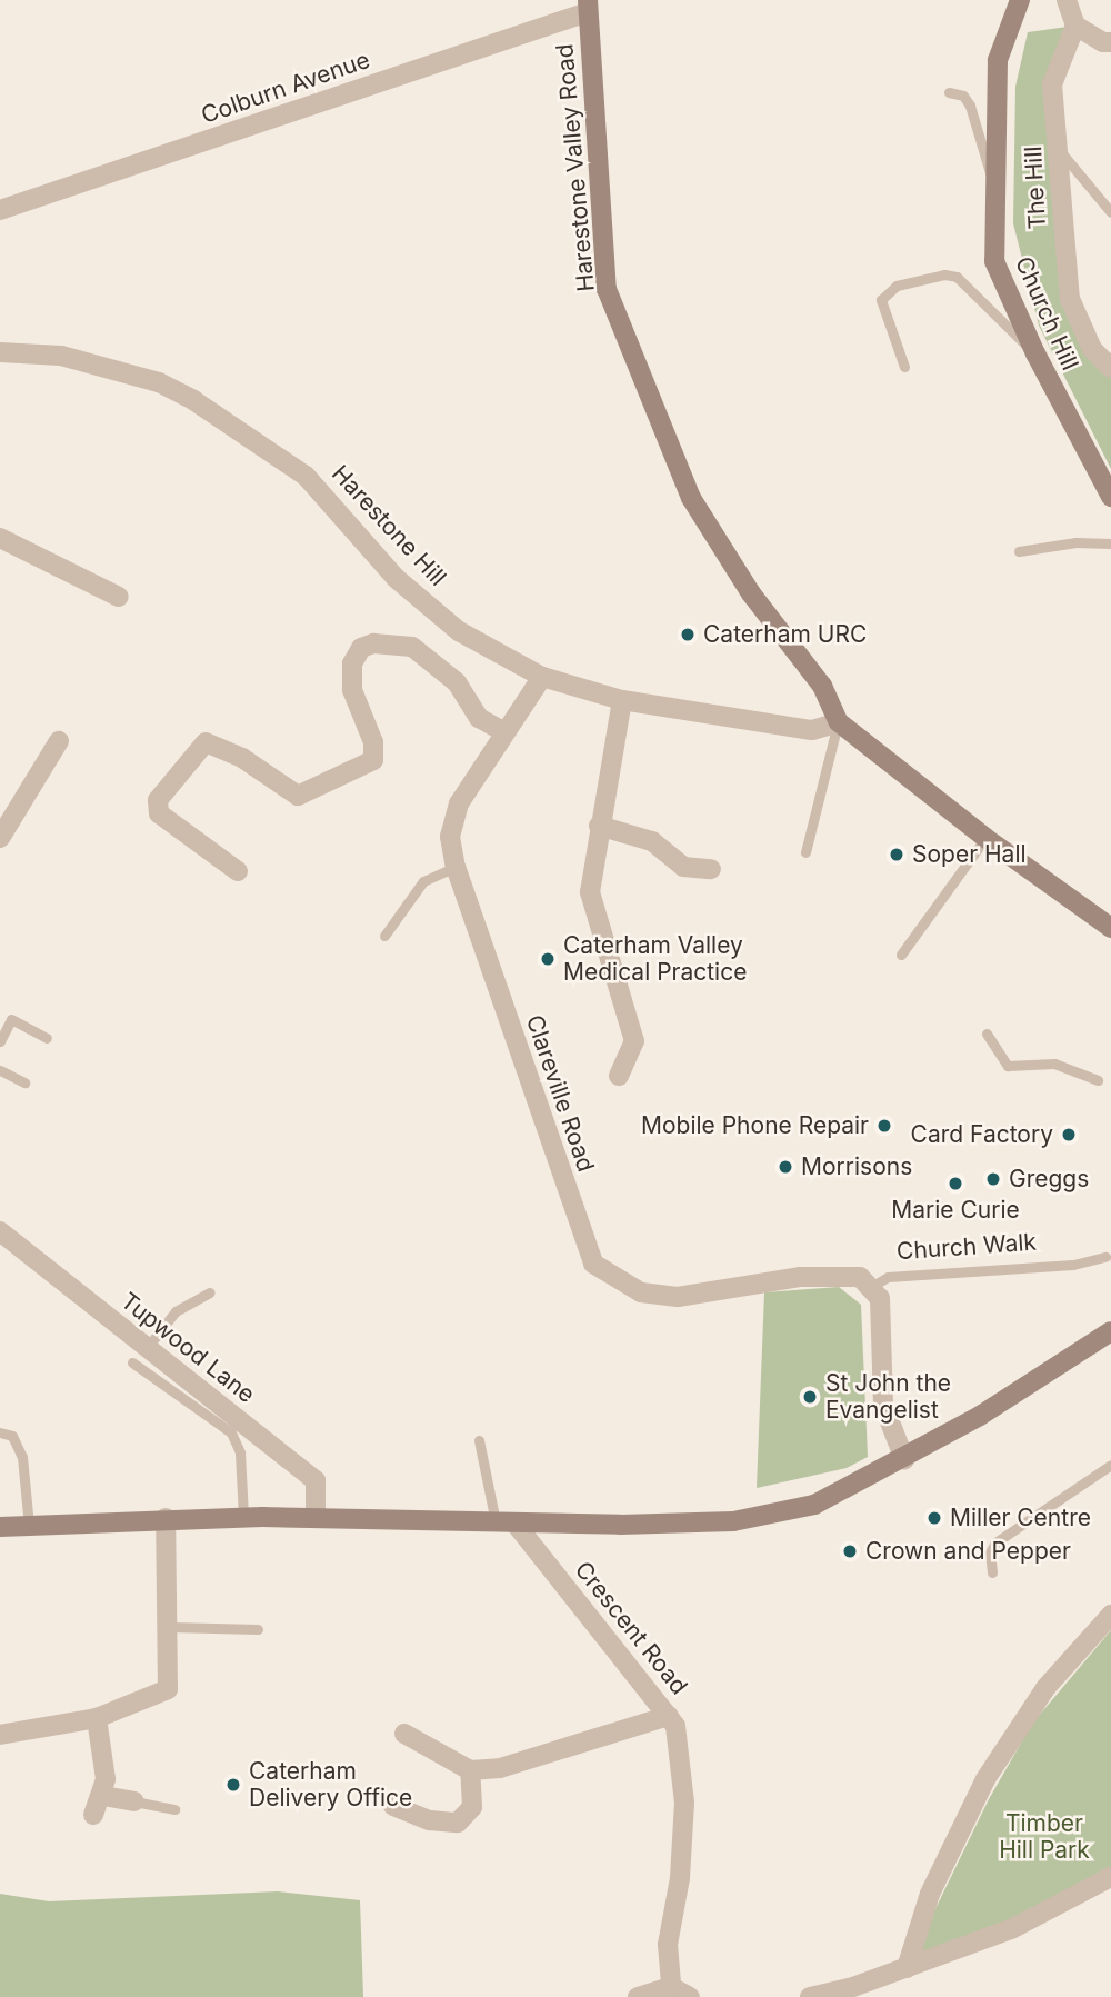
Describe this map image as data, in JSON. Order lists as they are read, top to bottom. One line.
{"streets":{"main road":["Harestone Valley Road","Church Hill"],"street":["Colburn Avenue","The Hill","Harestone Hill","Clareville Road","Church Walk","Tupwood Lane","Crescent Road"]},"crossings":[["Colburn Avenue","Harestone Valley Road"],["Harestone Valley Road","Harestone Hill"],["Harestone Hill","Clareville Road"],["Clareville Road","Church Walk"]],"parks":["Timber Hill Park"],"places":["Caterham URC","Soper Hall","Caterham Valley Medical Practice","Mobile Phone Repair","Card Factory","Morrisons","Greggs","Marie Curie","St John the Evangelist","Miller Centre","Crown and Pepper","Caterham Delivery Office"]}
